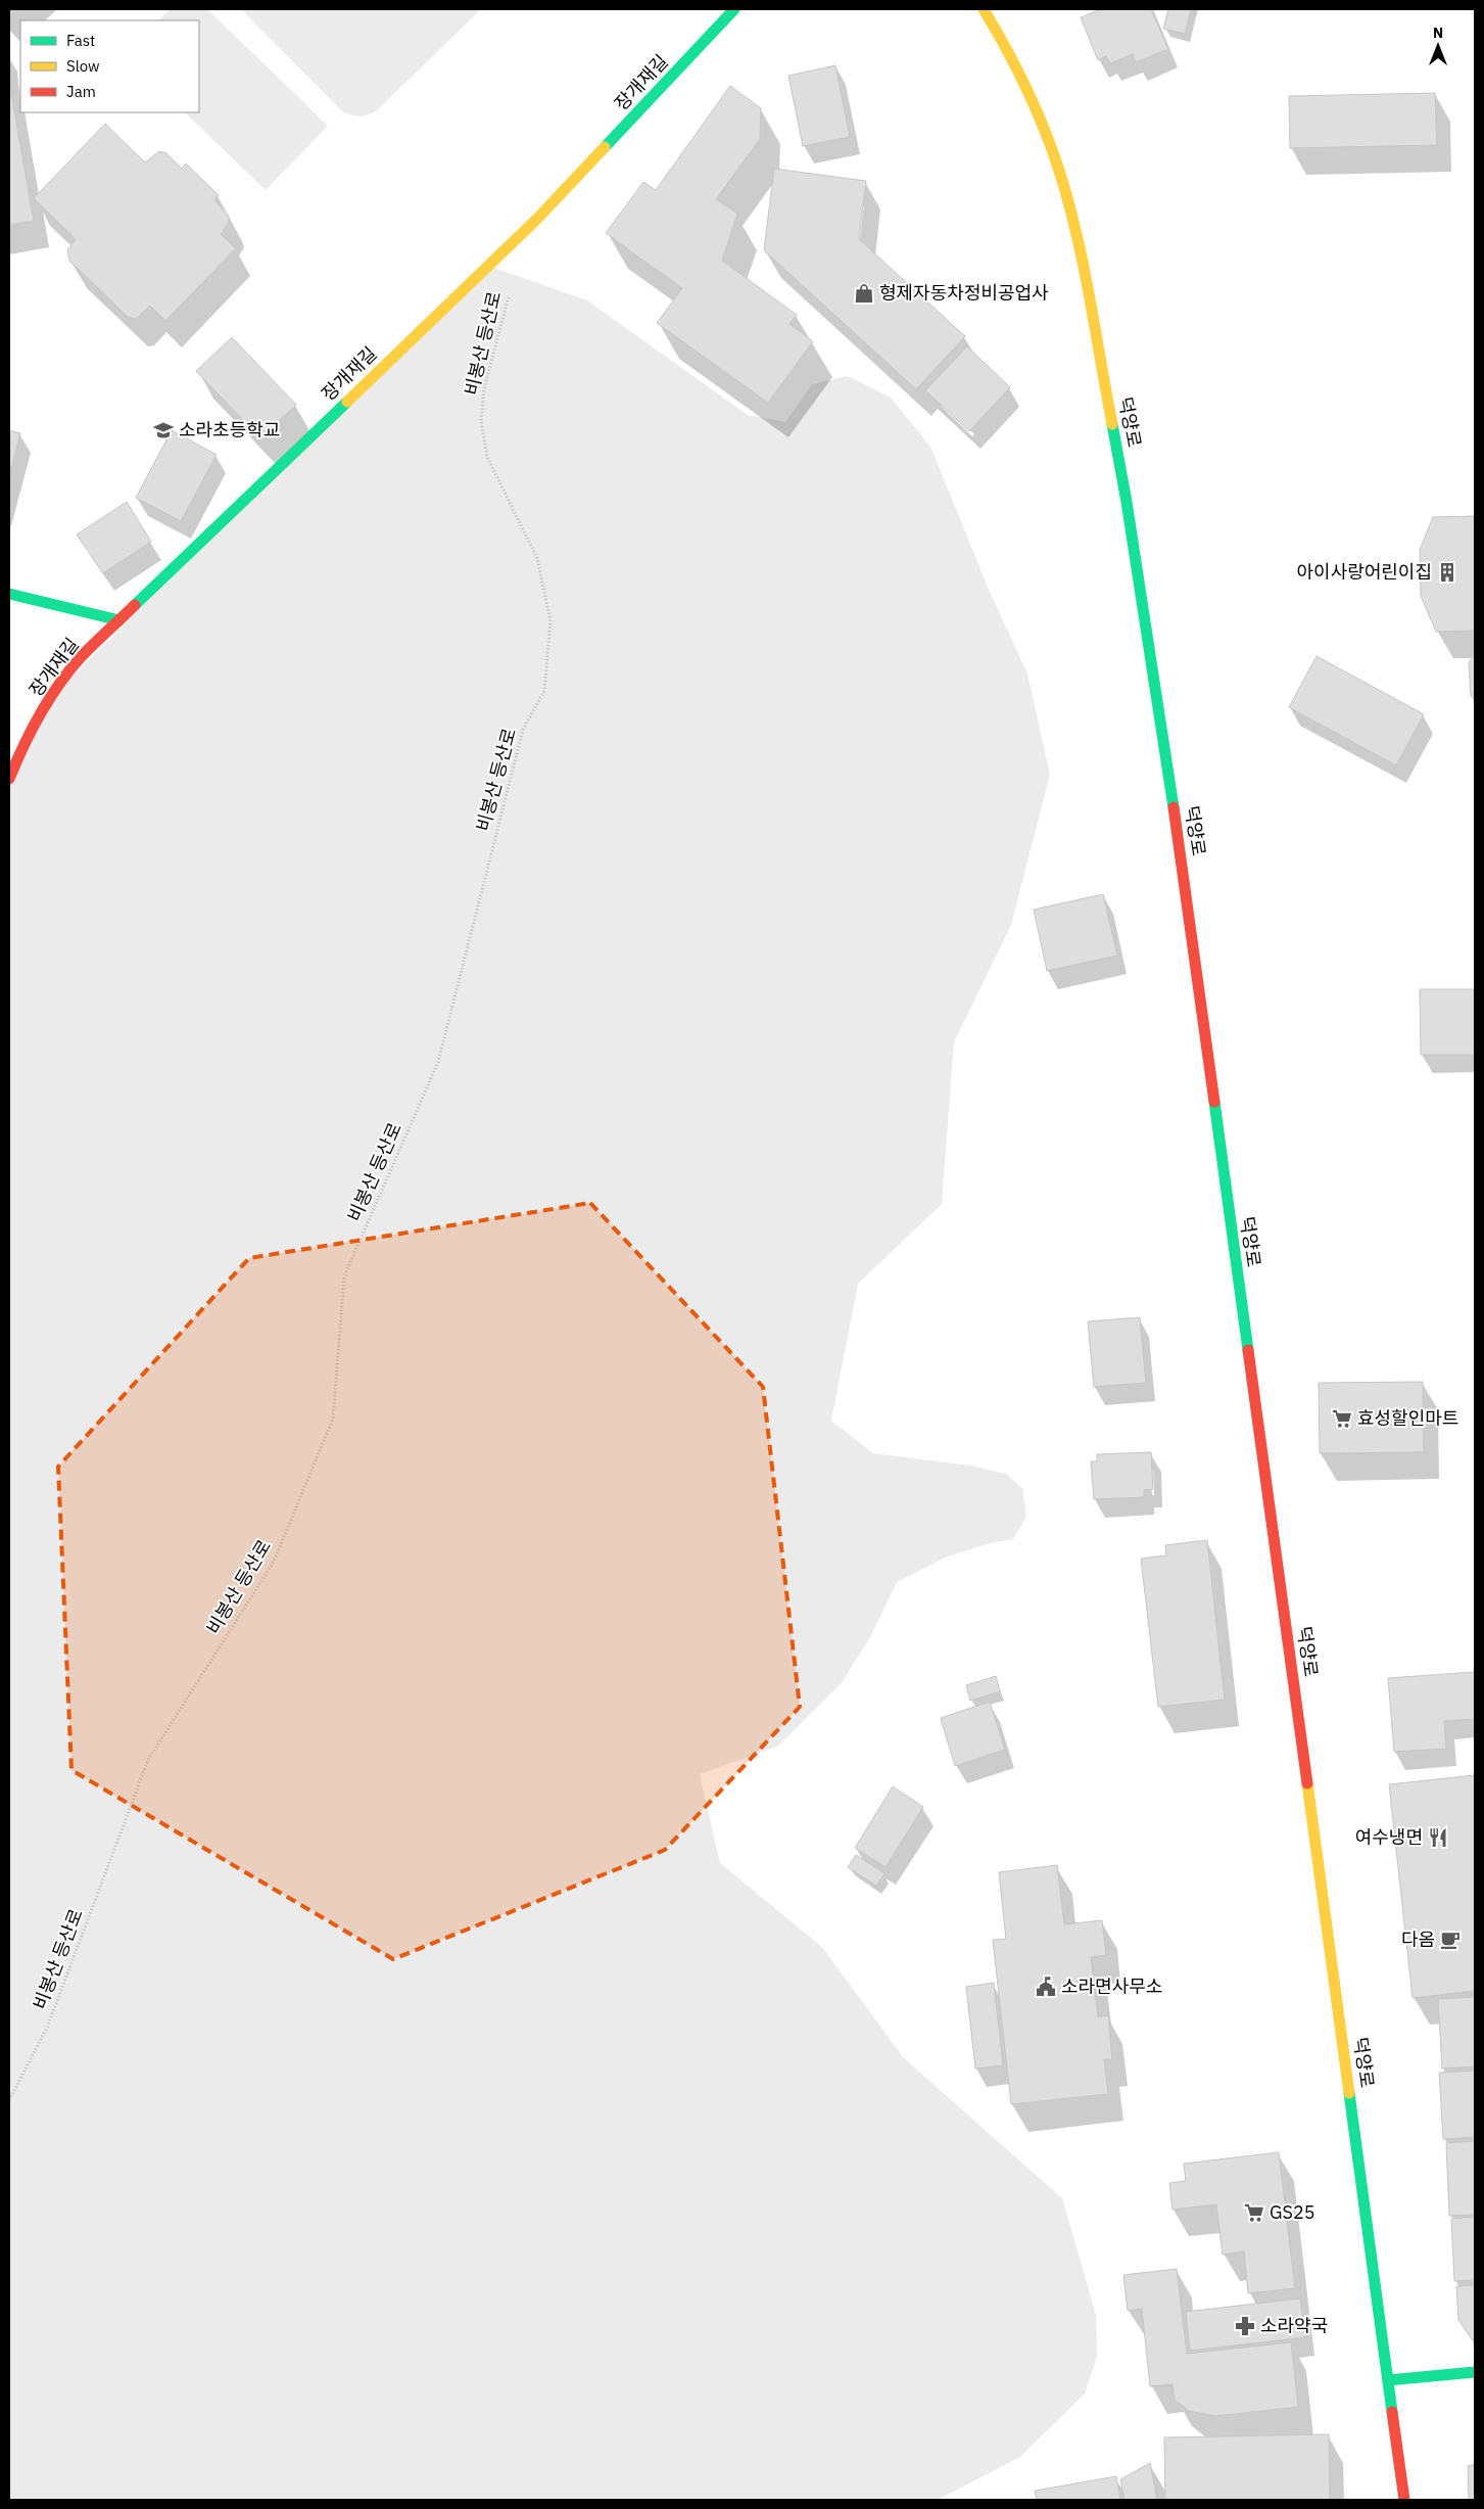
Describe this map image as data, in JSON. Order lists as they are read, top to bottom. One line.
{"streets":{"main road":["장개재길","덕양로"],"path":["비봉산 등산로"]},"places":{"shop":["형제자동차정비공업사"],"school or university":["소라초등학교"],"building":["아이사랑어린이집"],"supermarket":["효성할인마트","GS25"],"restaurant":["여수냉면"],"cafe":["다옴"],"public building":["소라면사무소"],"pharmacy":["소라약국"]},"legend":["Fast","Slow","Jam"],"north":"top"}
